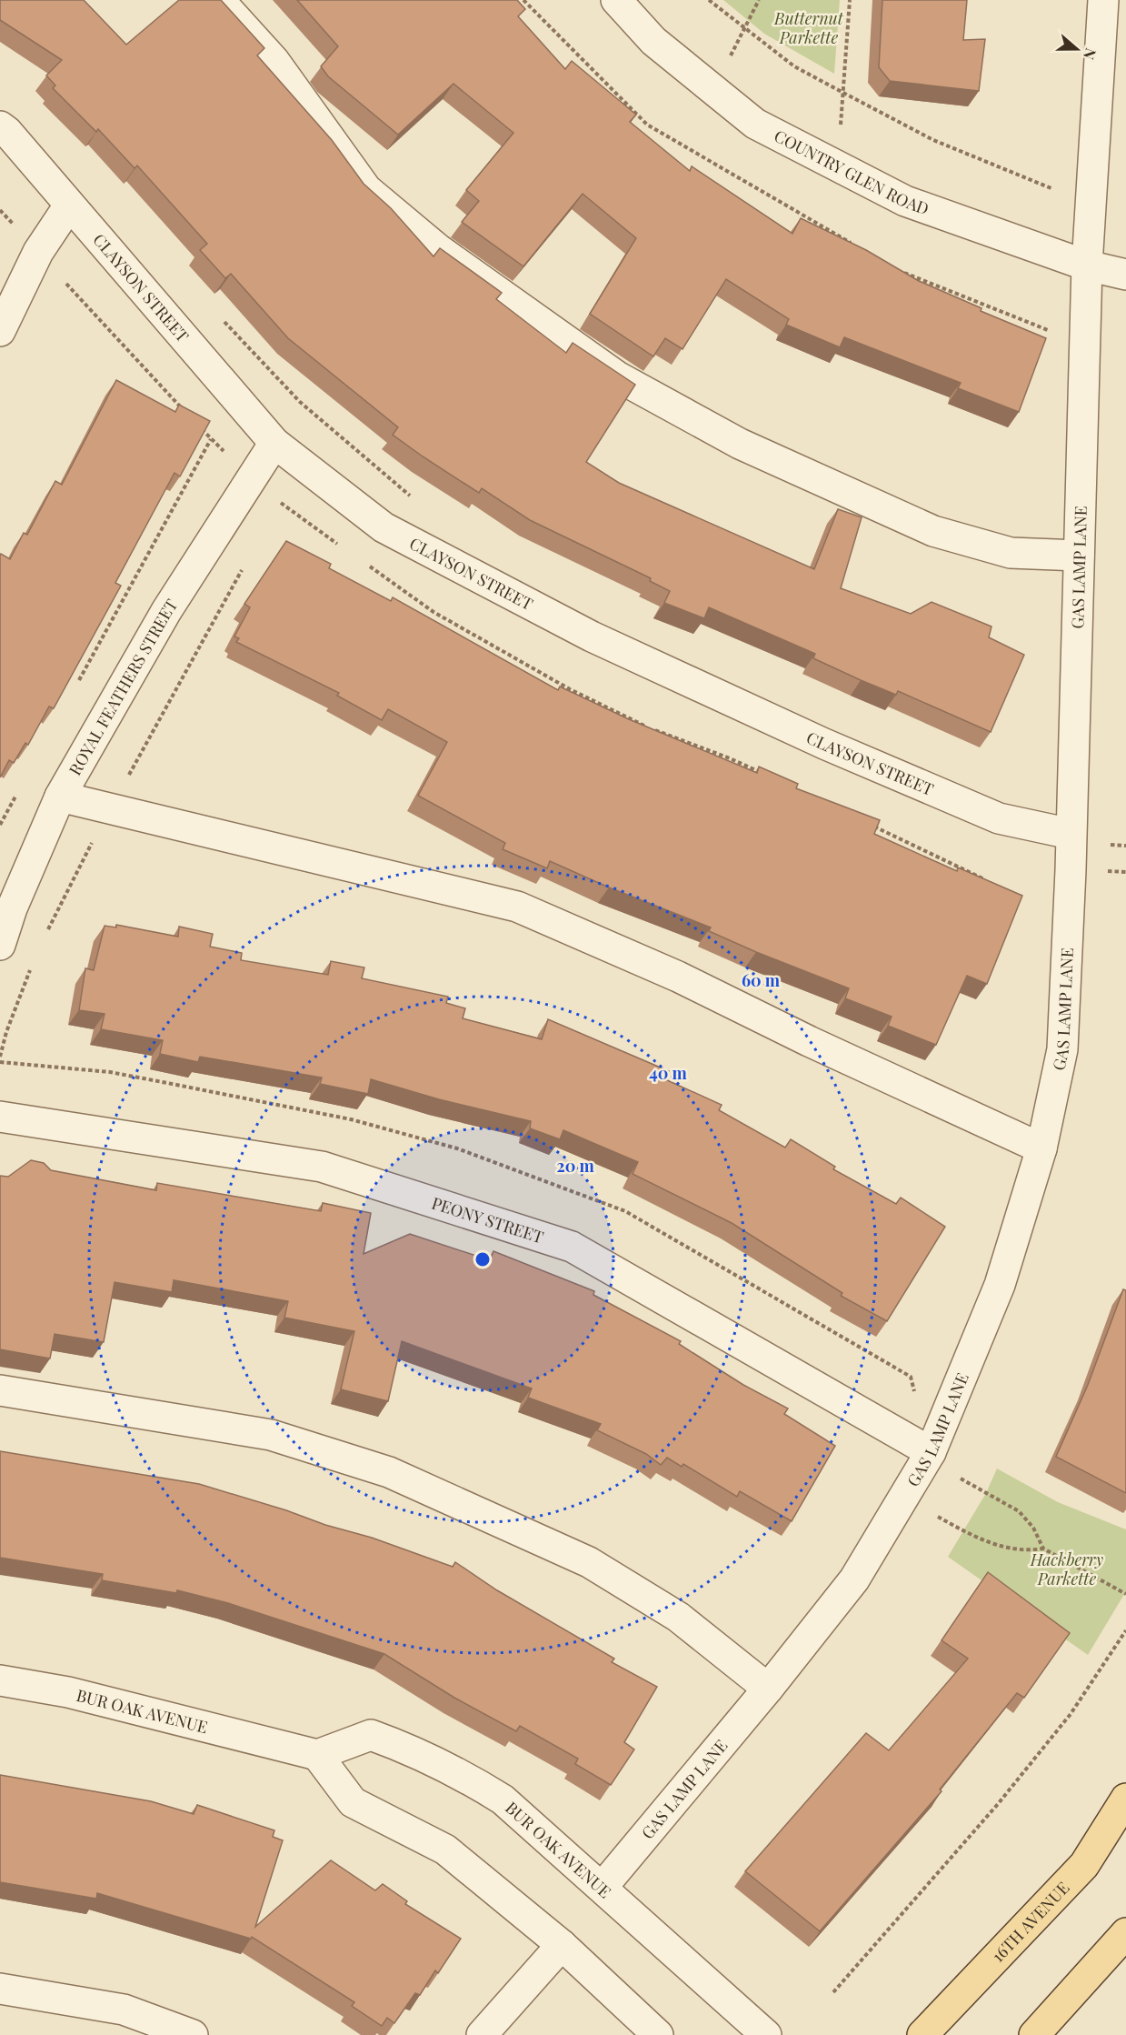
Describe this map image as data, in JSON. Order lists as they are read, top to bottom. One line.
{"streets":{"main road":["16TH AVENUE"],"street":["COUNTRY GLEN ROAD","CLAYSON STREET","GAS LAMP LANE","ROYAL FEATHERS STREET","PEONY STREET","BUR OAK AVENUE"]},"crossings":[["COUNTRY GLEN ROAD","GAS LAMP LANE"],["CLAYSON STREET","GAS LAMP LANE"],["CLAYSON STREET","ROYAL FEATHERS STREET"],["GAS LAMP LANE","PEONY STREET"],["GAS LAMP LANE","BUR OAK AVENUE"]],"parks":["Butternut Parkette","Hackberry Parkette"],"north":"right","rings":["60 m","40 m","20 m"]}
